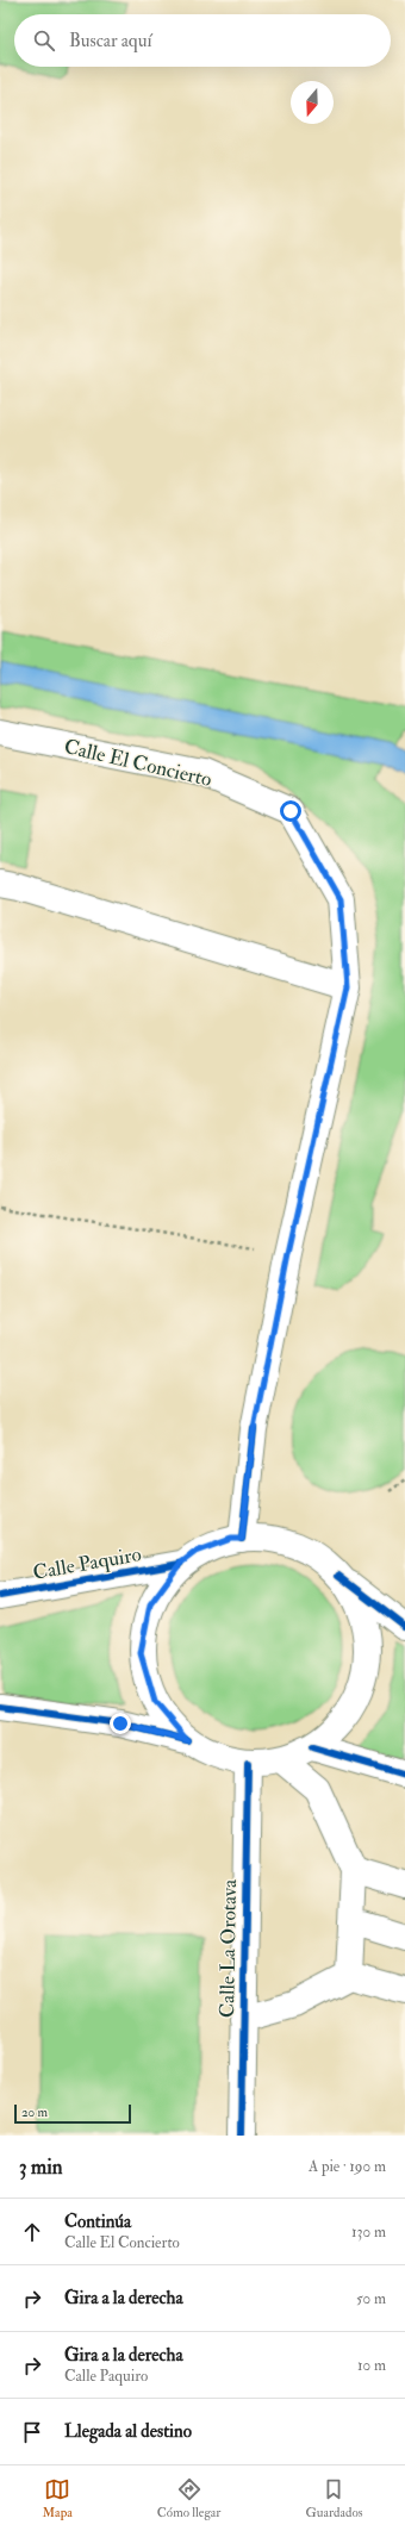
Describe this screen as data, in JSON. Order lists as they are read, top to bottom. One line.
{"streets":{"main road":["Calle El Concierto","Calle Paquiro","Calle La Orotava"]},"scale_bar":"20 m","north":"bottom","page":{"search":"Buscar aquí","scale":"20 m","heading":["3 min","A pie · 190 m"],"list":[["Continúa","Calle El Concierto","130 m"],["Gira a la derecha","50 m"],["Gira a la derecha","Calle Paquiro","10 m"],"Llegada al destino"],"nav":["Mapa","Cómo llegar","Guardados"]}}
